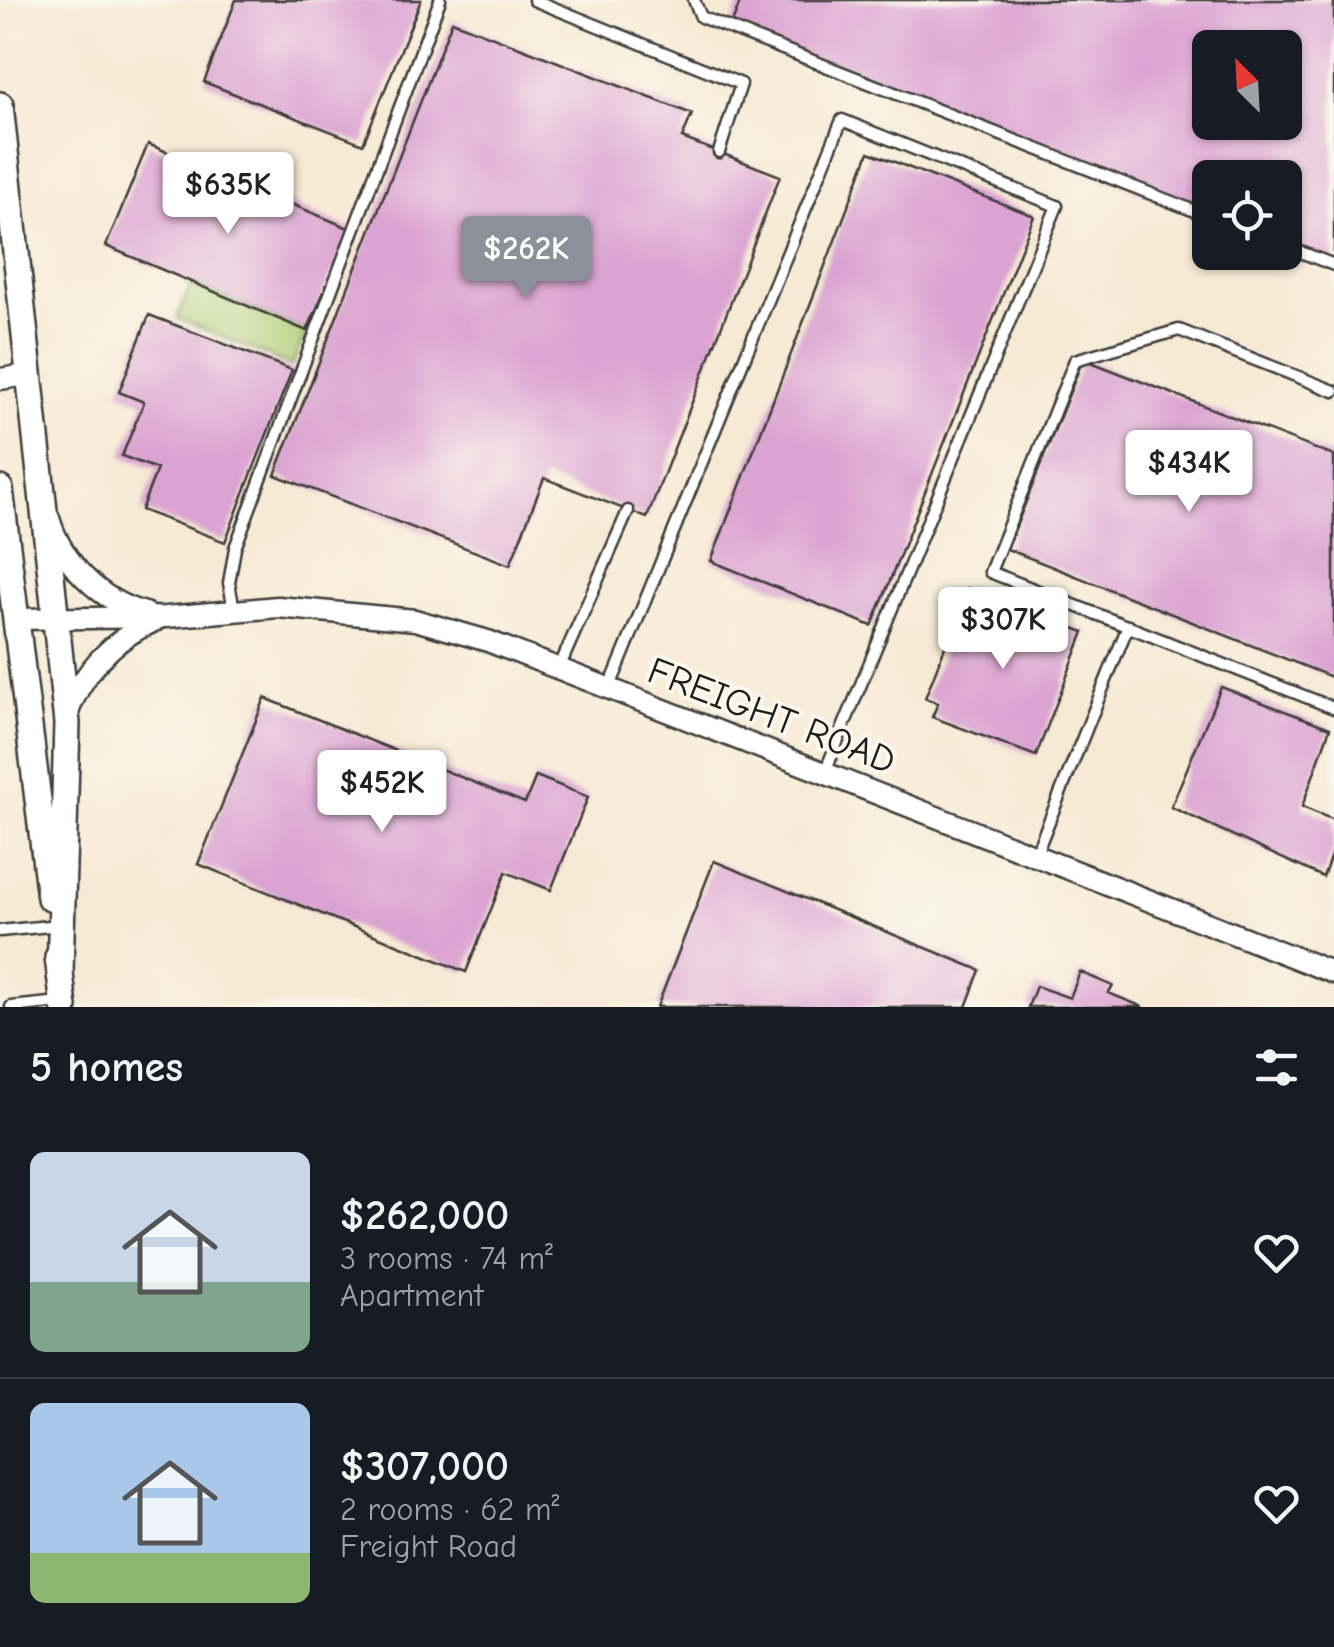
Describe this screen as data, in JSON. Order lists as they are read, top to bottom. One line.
{"streets":{"street":["FREIGHT ROAD"]},"north":"top left","page":{"price":["$635K","$262K","$434K","$307K","$452K"],"heading":"5 homes","list":[{"name":"$262,000","note":"3 rooms · 74 m² · Apartment"},{"name":"$307,000","note":"2 rooms · 62 m² · Freight Road"}]}}
